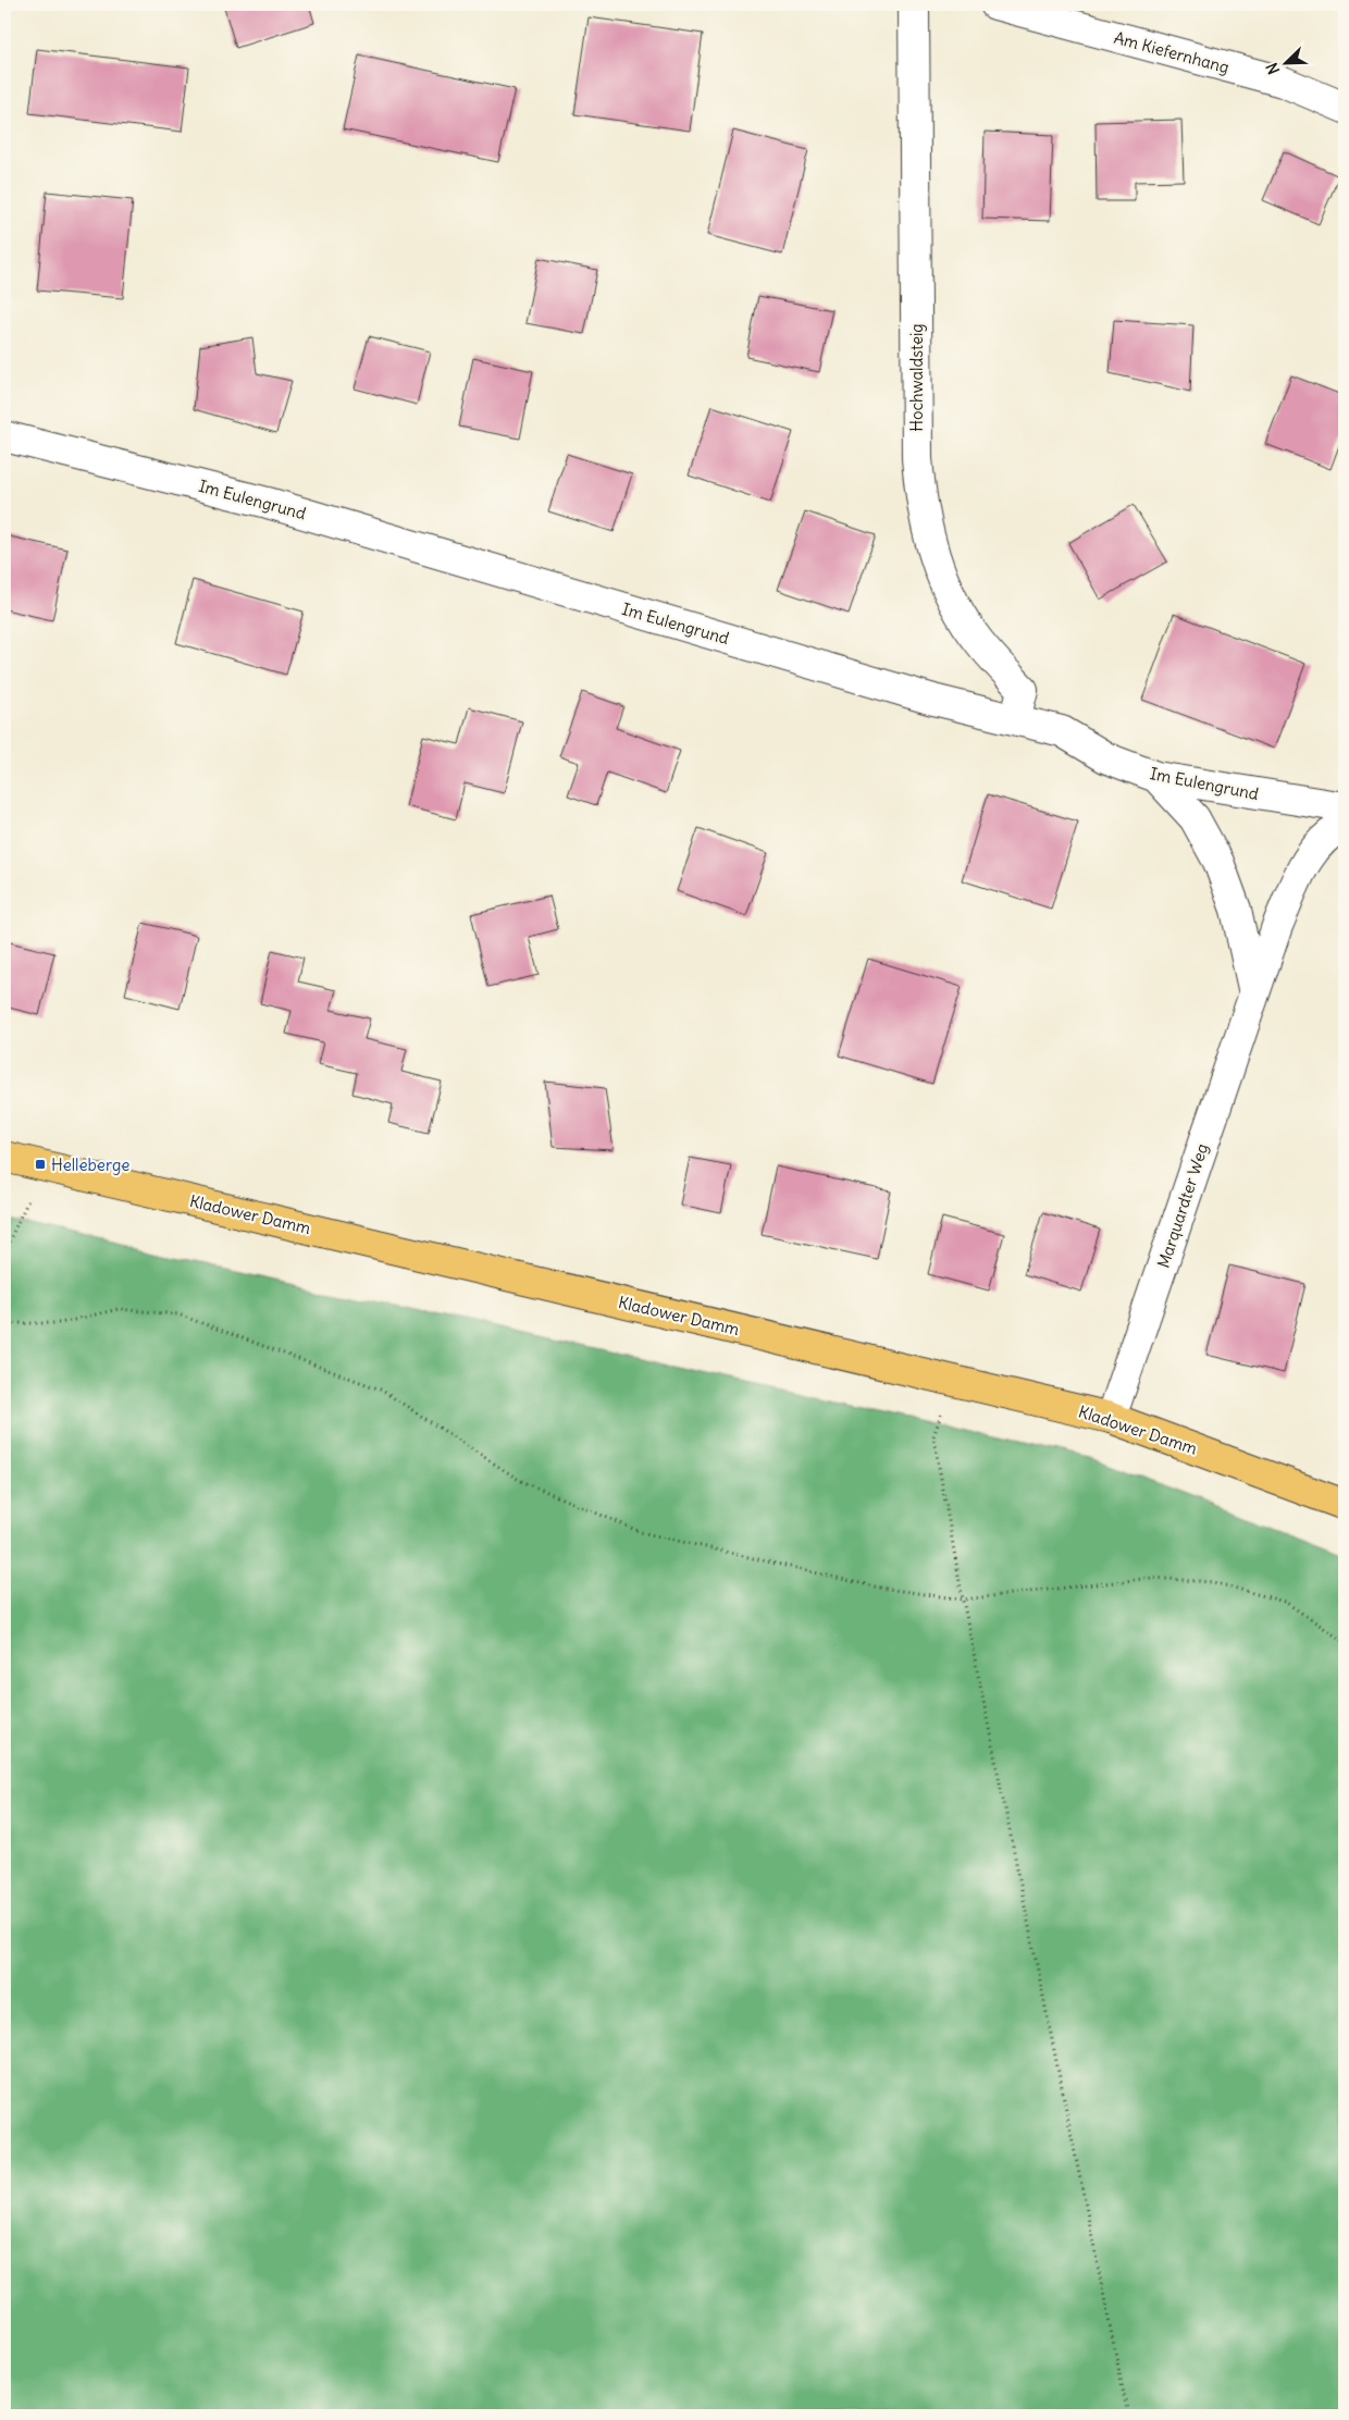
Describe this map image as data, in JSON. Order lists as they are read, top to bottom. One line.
{"streets":{"main road":["Kladower Damm"],"street":["Am Kiefernhang","Hochwaldsteig","Im Eulengrund","Marquardter Weg"]},"crossings":[["Hochwaldsteig","Im Eulengrund"],["Marquardter Weg","Kladower Damm"]],"places":{"transit":["Helleberge"]},"north":"bottom left"}
